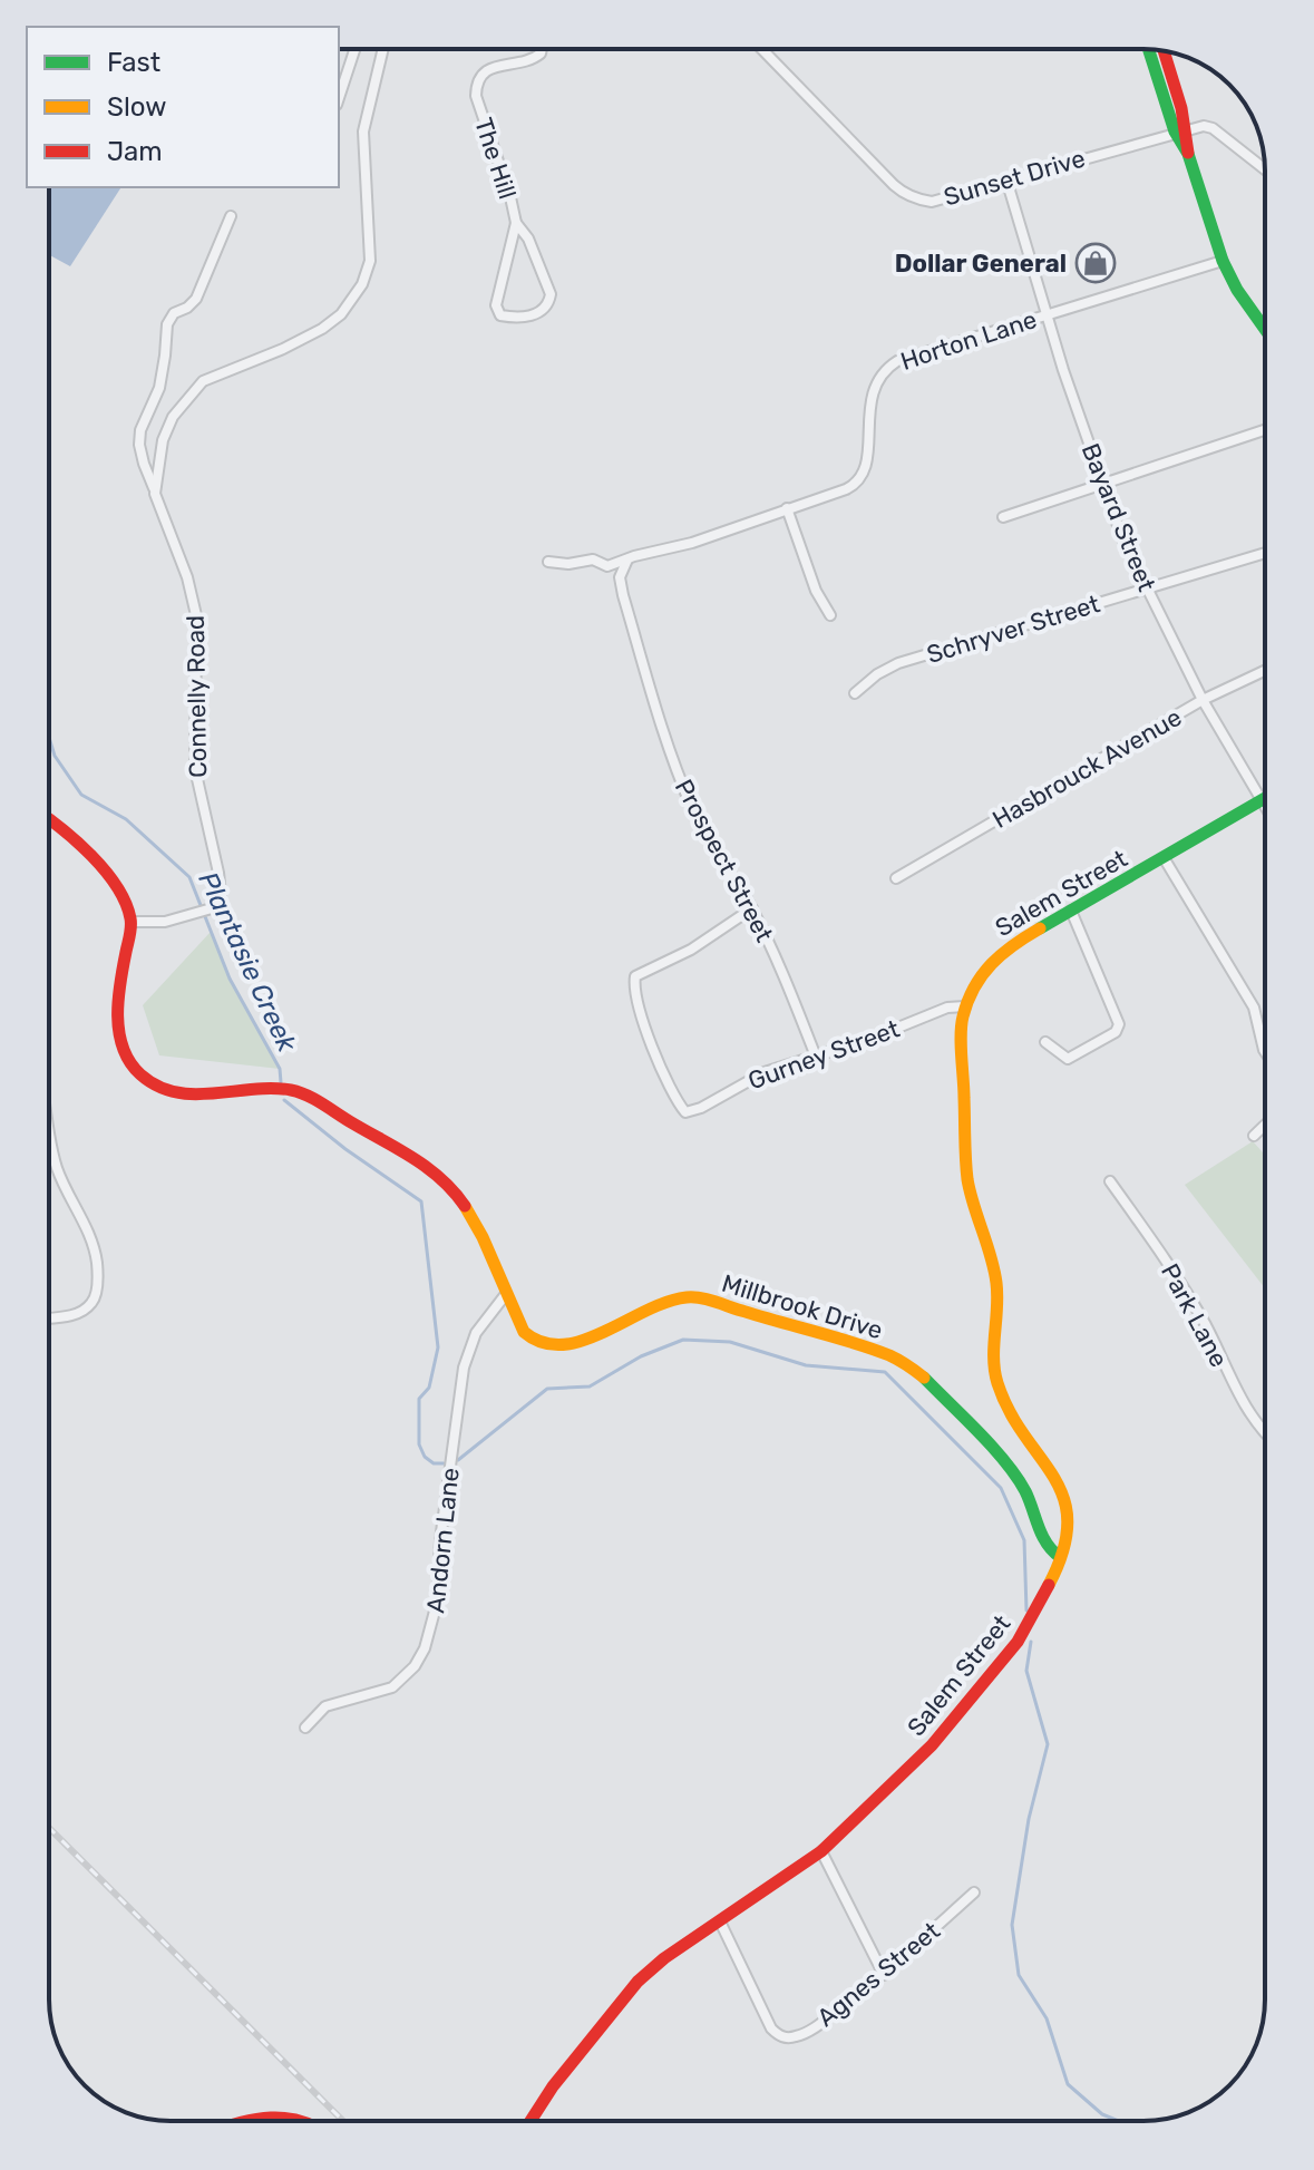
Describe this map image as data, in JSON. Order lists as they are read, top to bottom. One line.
{"streets":{"main road":["Salem Street","Millbrook Drive"],"street":["The Hill","Sunset Drive","Horton Lane","Bayard Street","Schryver Street","Connelly Road","Hasbrouck Avenue","Prospect Street","Gurney Street","Park Lane","Andorn Lane","Agnes Street"]},"crossings":[["Sunset Drive","Bayard Street"],["Horton Lane","Bayard Street"],["Horton Lane","Prospect Street"],["Bayard Street","Schryver Street"],["Bayard Street","Hasbrouck Avenue"],["Bayard Street","Salem Street"],["Connelly Road","Millbrook Drive"],["Prospect Street","Gurney Street"],["Salem Street","Gurney Street"],["Salem Street","Millbrook Drive"],["Salem Street","Agnes Street"],["Millbrook Drive","Andorn Lane"]],"water":["Plantasie Creek"],"places":{"shop":["Dollar General"]},"legend":["Fast","Slow","Jam"]}
